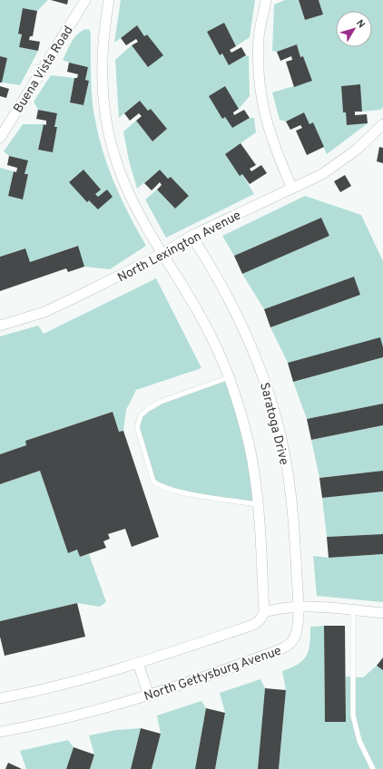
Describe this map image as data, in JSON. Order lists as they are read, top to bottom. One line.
{"streets":{"street":["Buena Vista Road","North Lexington Avenue","Saratoga Drive","North Gettysburg Avenue"]},"crossings":[["North Lexington Avenue","Saratoga Drive"],["Saratoga Drive","North Gettysburg Avenue"]],"north":"top right"}
